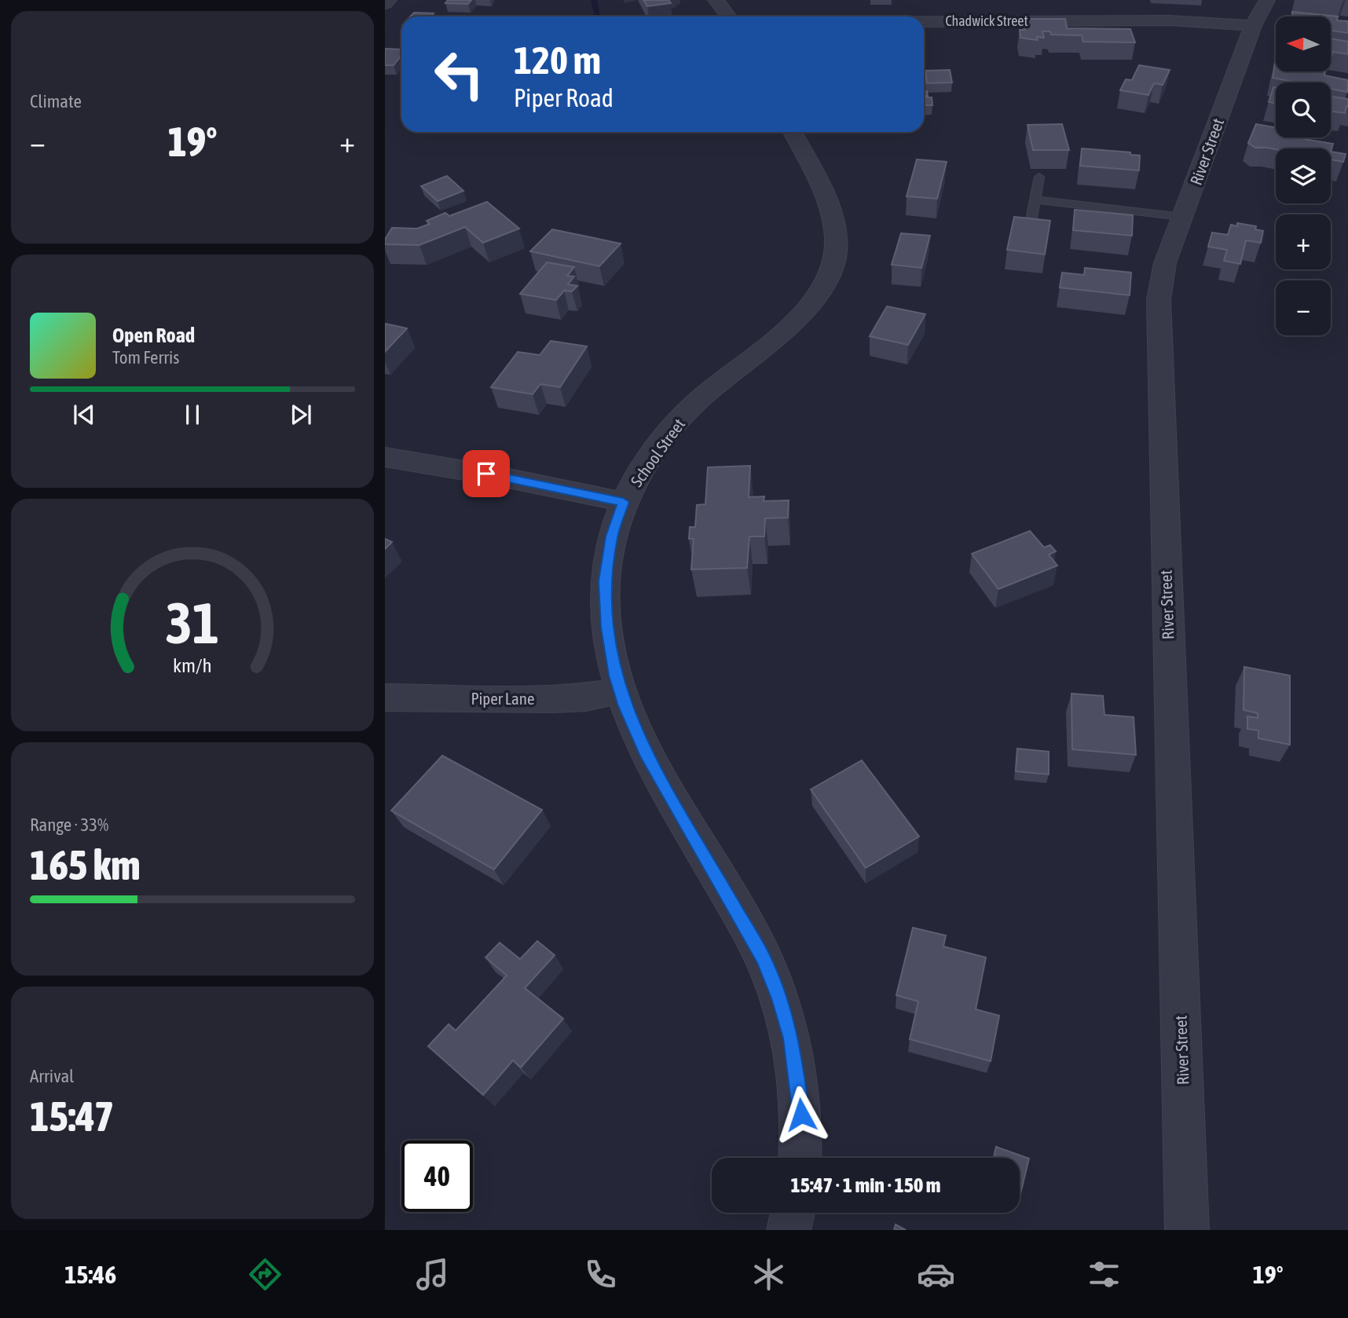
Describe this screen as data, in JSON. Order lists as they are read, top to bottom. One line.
{"streets":{"street":["Chadwick Street","River Street","School Street","Piper Lane"]},"crossings":[["Chadwick Street","River Street"],["School Street","Piper Lane"]],"north":"left","page":{"tile":["Climate",["Range · 33%","165 km"],["Arrival","15:47"]],"map_buttons":["+","−"],"turn":["120 m","Piper Road"],"heat":["−","19°","+"],"song":["Open Road","Tom Ferris"],"limit":"40","trip":"15:47 · 1 min · 150 m","tabs":["15:46","19°"],"gauge":["31","km/h"]}}
